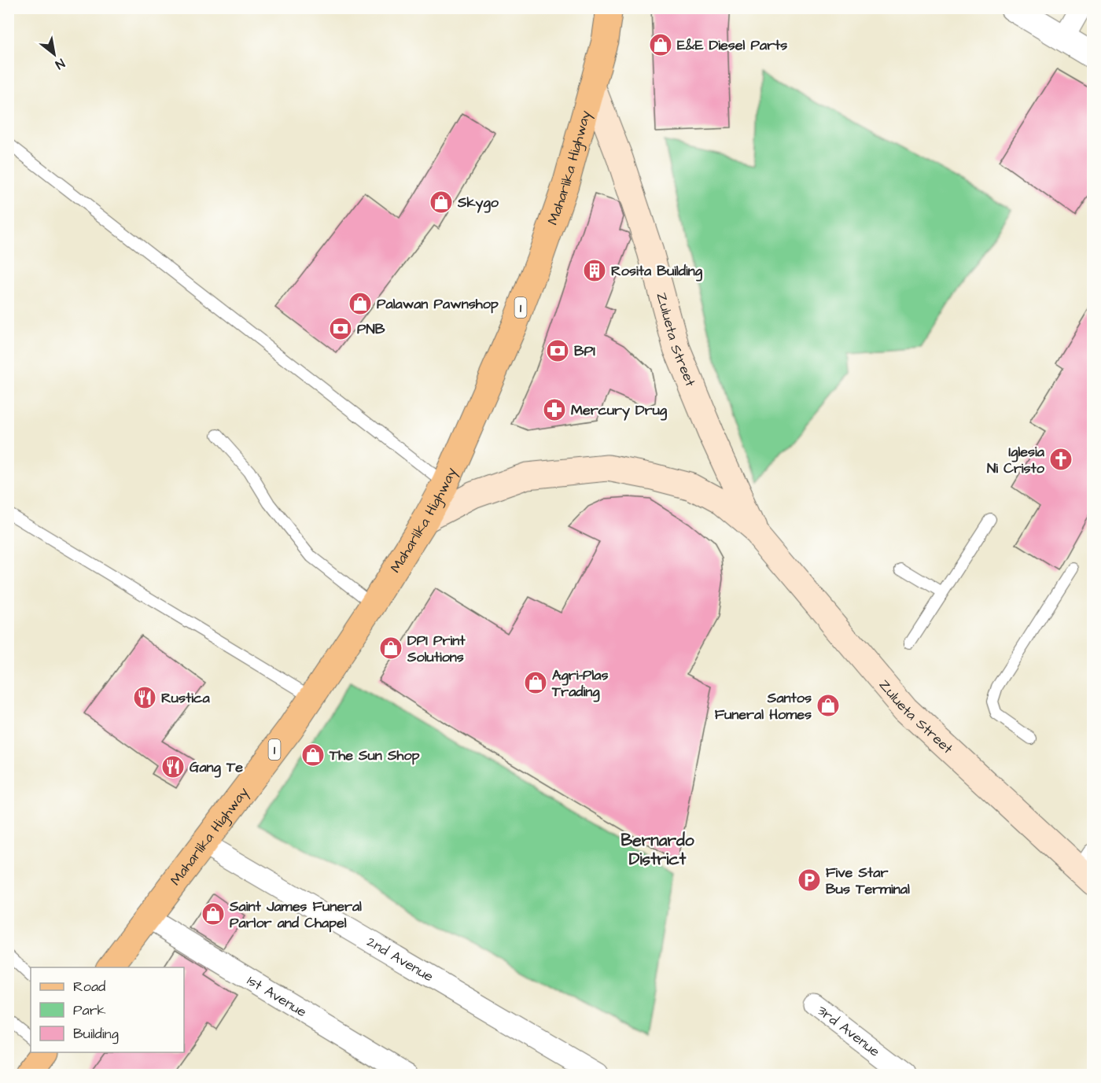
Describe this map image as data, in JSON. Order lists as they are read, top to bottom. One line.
{"streets":{"main road":["Maharlika Highway","1","Zulueta Street"],"street":["2nd Avenue","1st Avenue","3rd Avenue"]},"crossings":[["Maharlika Highway","Zulueta Street"],["Maharlika Highway","2nd Avenue"],["Maharlika Highway","1st Avenue"]],"districts":["Bernardo District"],"places":{"shop":["E&E Diesel Parts","Skygo","Palawan Pawnshop","DPI Print Solutions","Agri-Plas Trading","Santos Funeral Homes","The Sun Shop","Saint James Funeral Parlor and Chapel"],"building":["Rosita Building"],"bank":["PNB","BPI"],"pharmacy":["Mercury Drug"],"church":["Iglesia Ni Cristo"],"restaurant":["Rustica","Gang Te"],"parking":["Five Star Bus Terminal"]},"legend":["Road","Park","Building"],"north":"bottom right"}
